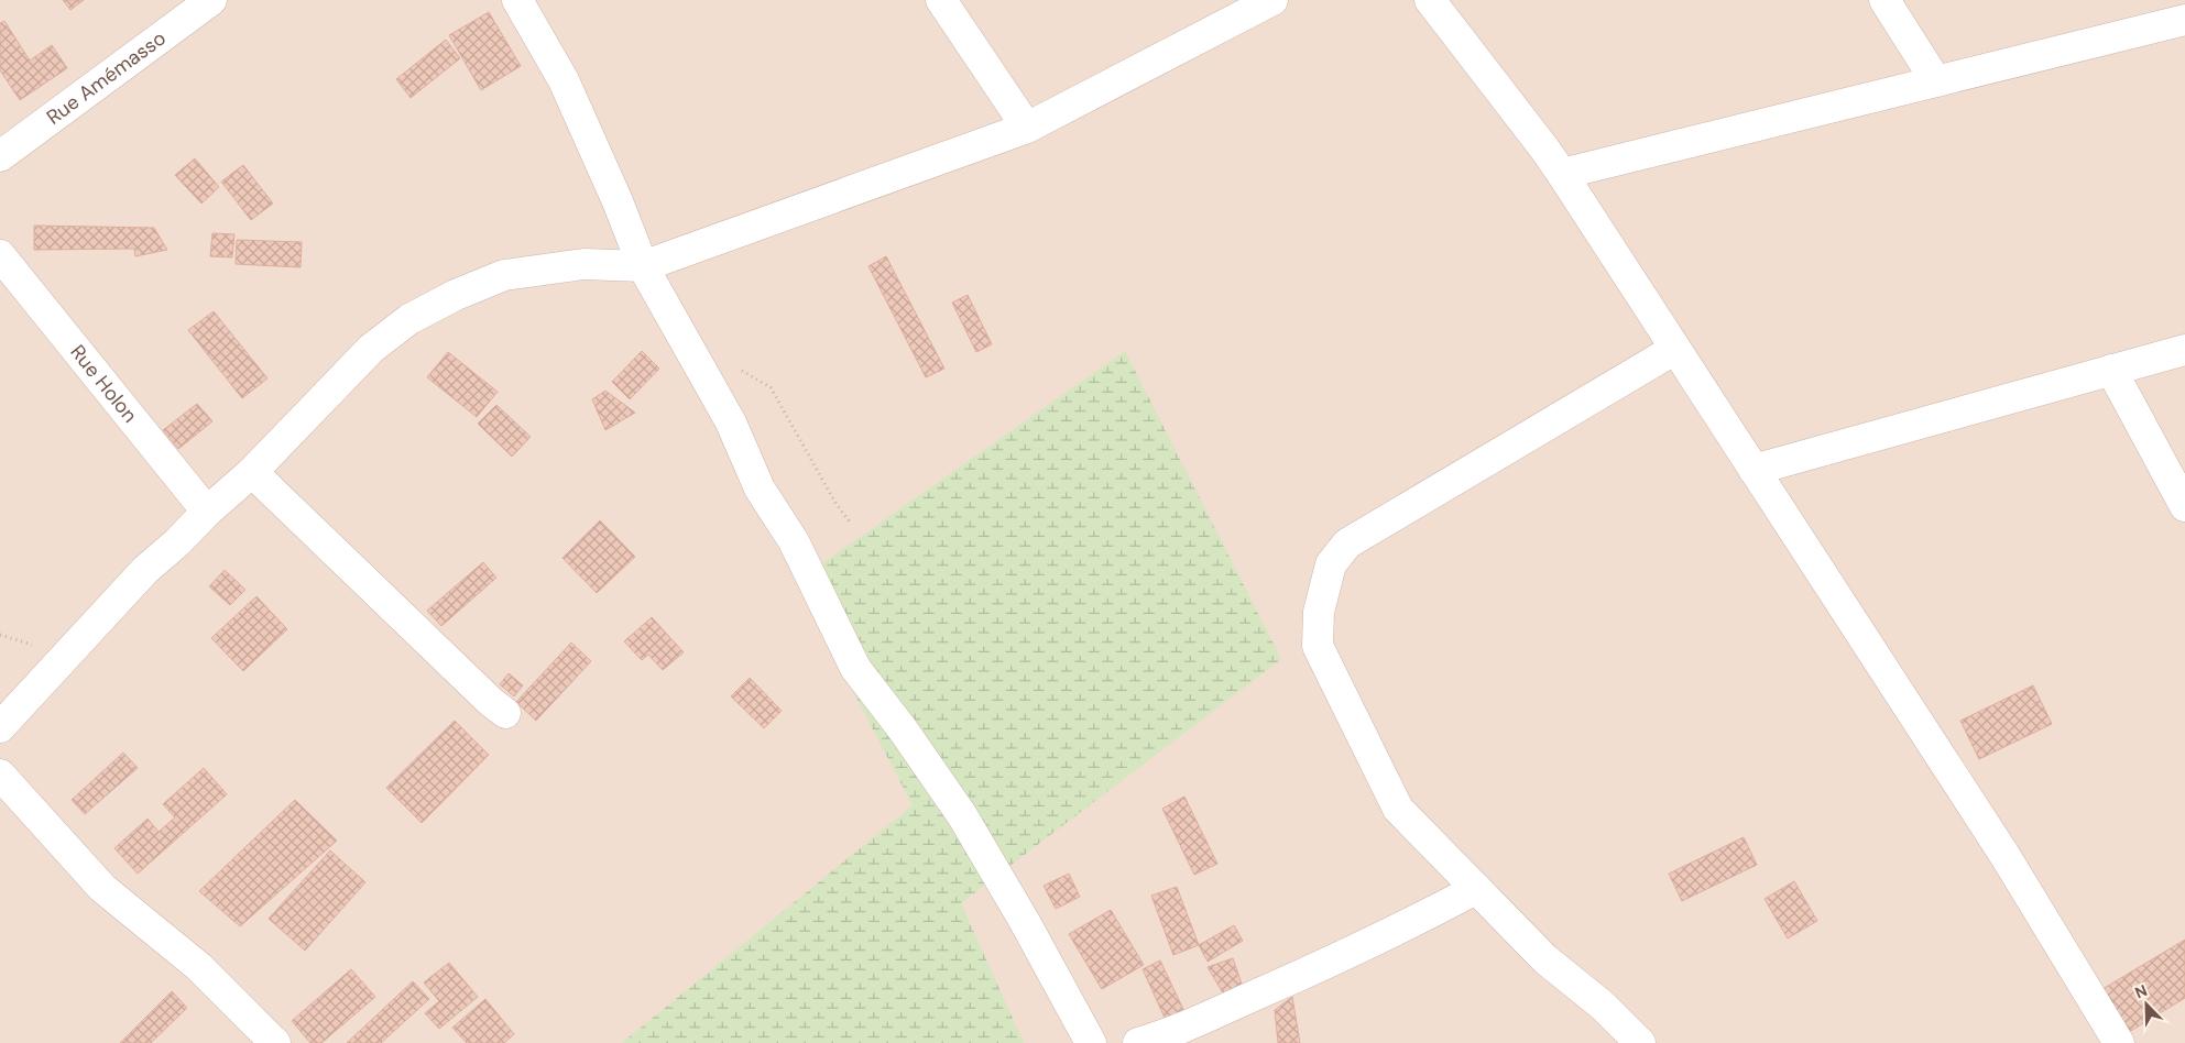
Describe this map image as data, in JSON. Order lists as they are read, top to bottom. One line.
{"streets":{"street":["Rue Amémasso","Rue Holon"]},"north":"top left"}
